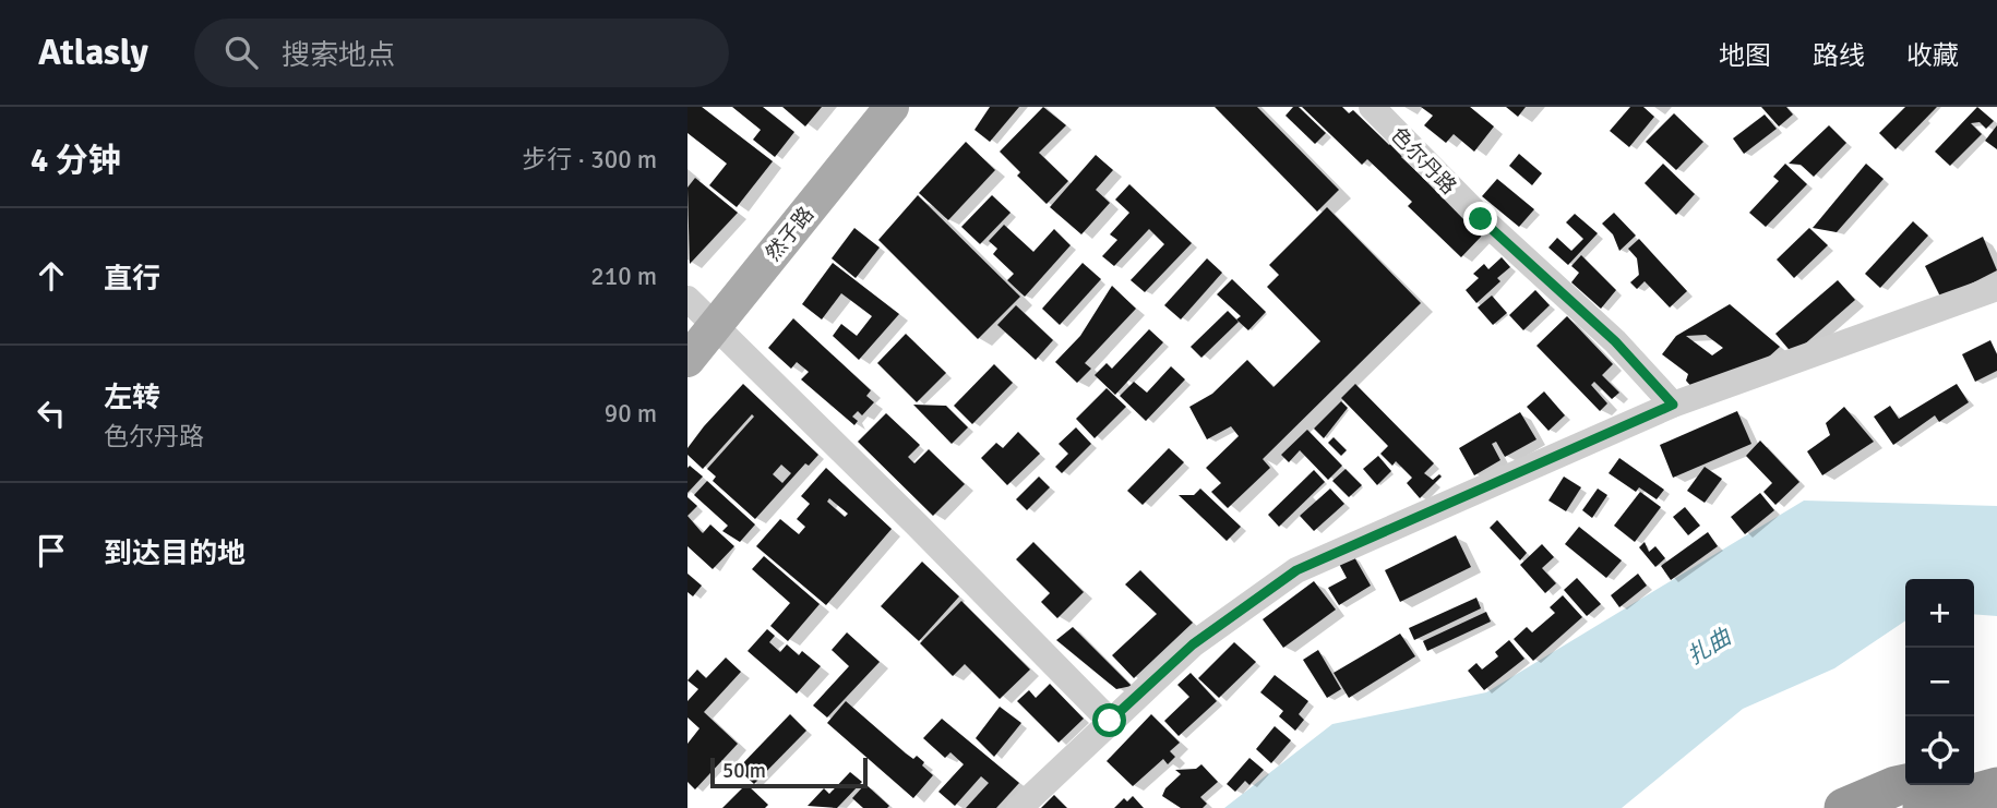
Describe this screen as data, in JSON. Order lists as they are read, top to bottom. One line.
{"streets":{"main road":["然子路"],"street":["色尔丹路"]},"water":["扎曲"],"scale_bar":"50 m","page":{"header":"Atlasly","search":"搜索地点","nav":["地图","路线","收藏"],"heading":["4 分钟","步行 · 300 m"],"list":[["直行","210 m"],["左转","色尔丹路","90 m"],"到达目的地"],"map_buttons":["+","−"],"scale":"50 m"}}
